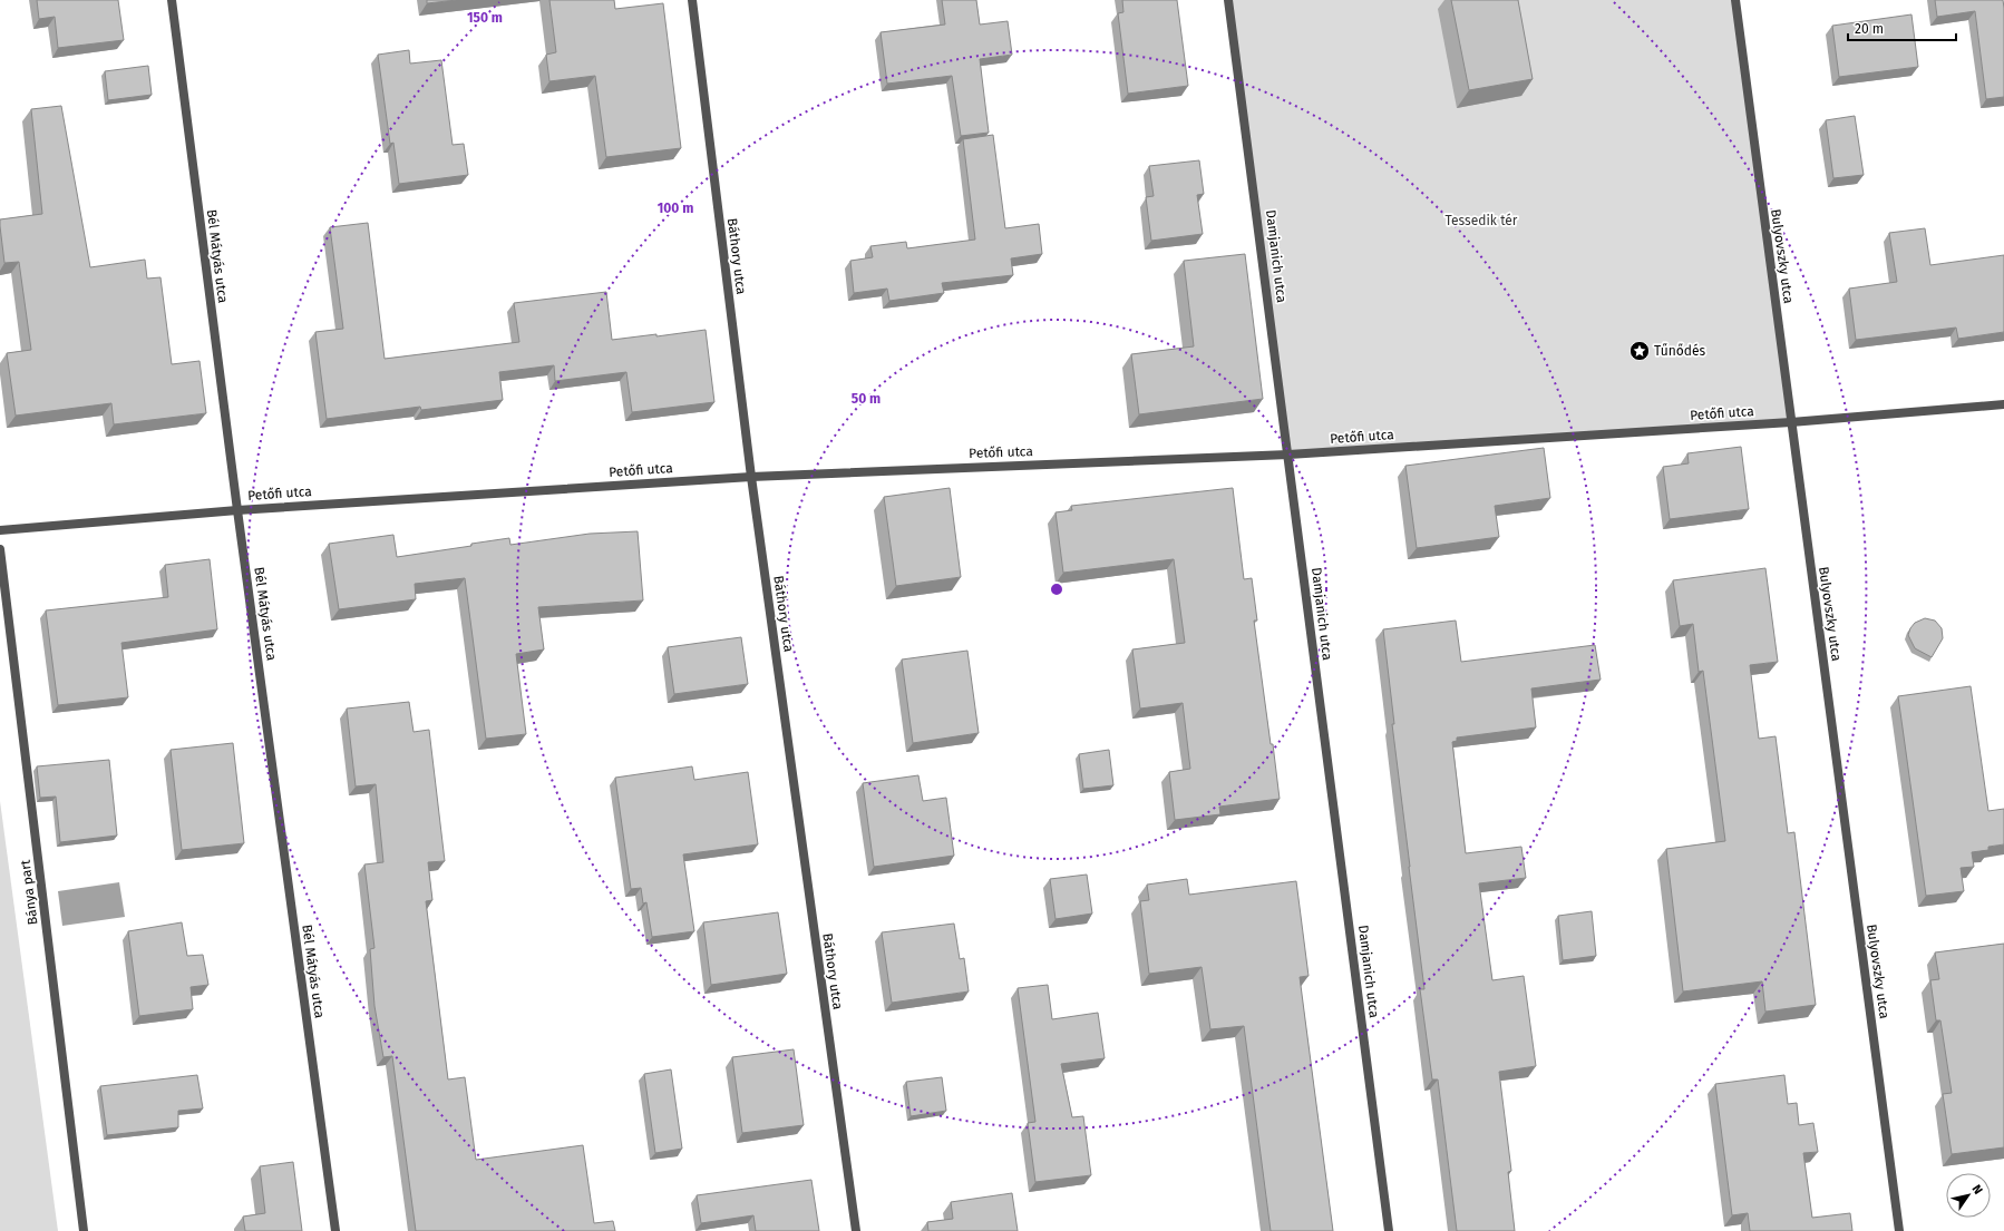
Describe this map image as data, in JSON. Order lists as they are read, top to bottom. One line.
{"streets":{"street":["Bél Mátyás utca","Báthory utca","Damjanich utca","Bulyovszky utca","Petőfi utca","Bánya part"]},"crossings":[["Bél Mátyás utca","Petőfi utca"],["Báthory utca","Petőfi utca"],["Damjanich utca","Petőfi utca"],["Bulyovszky utca","Petőfi utca"]],"parks":["Tessedik tér"],"places":{"place":["Tűnődés"]},"scale_bar":"20 m","north":"top right","rings":["150 m","100 m","50 m"]}
